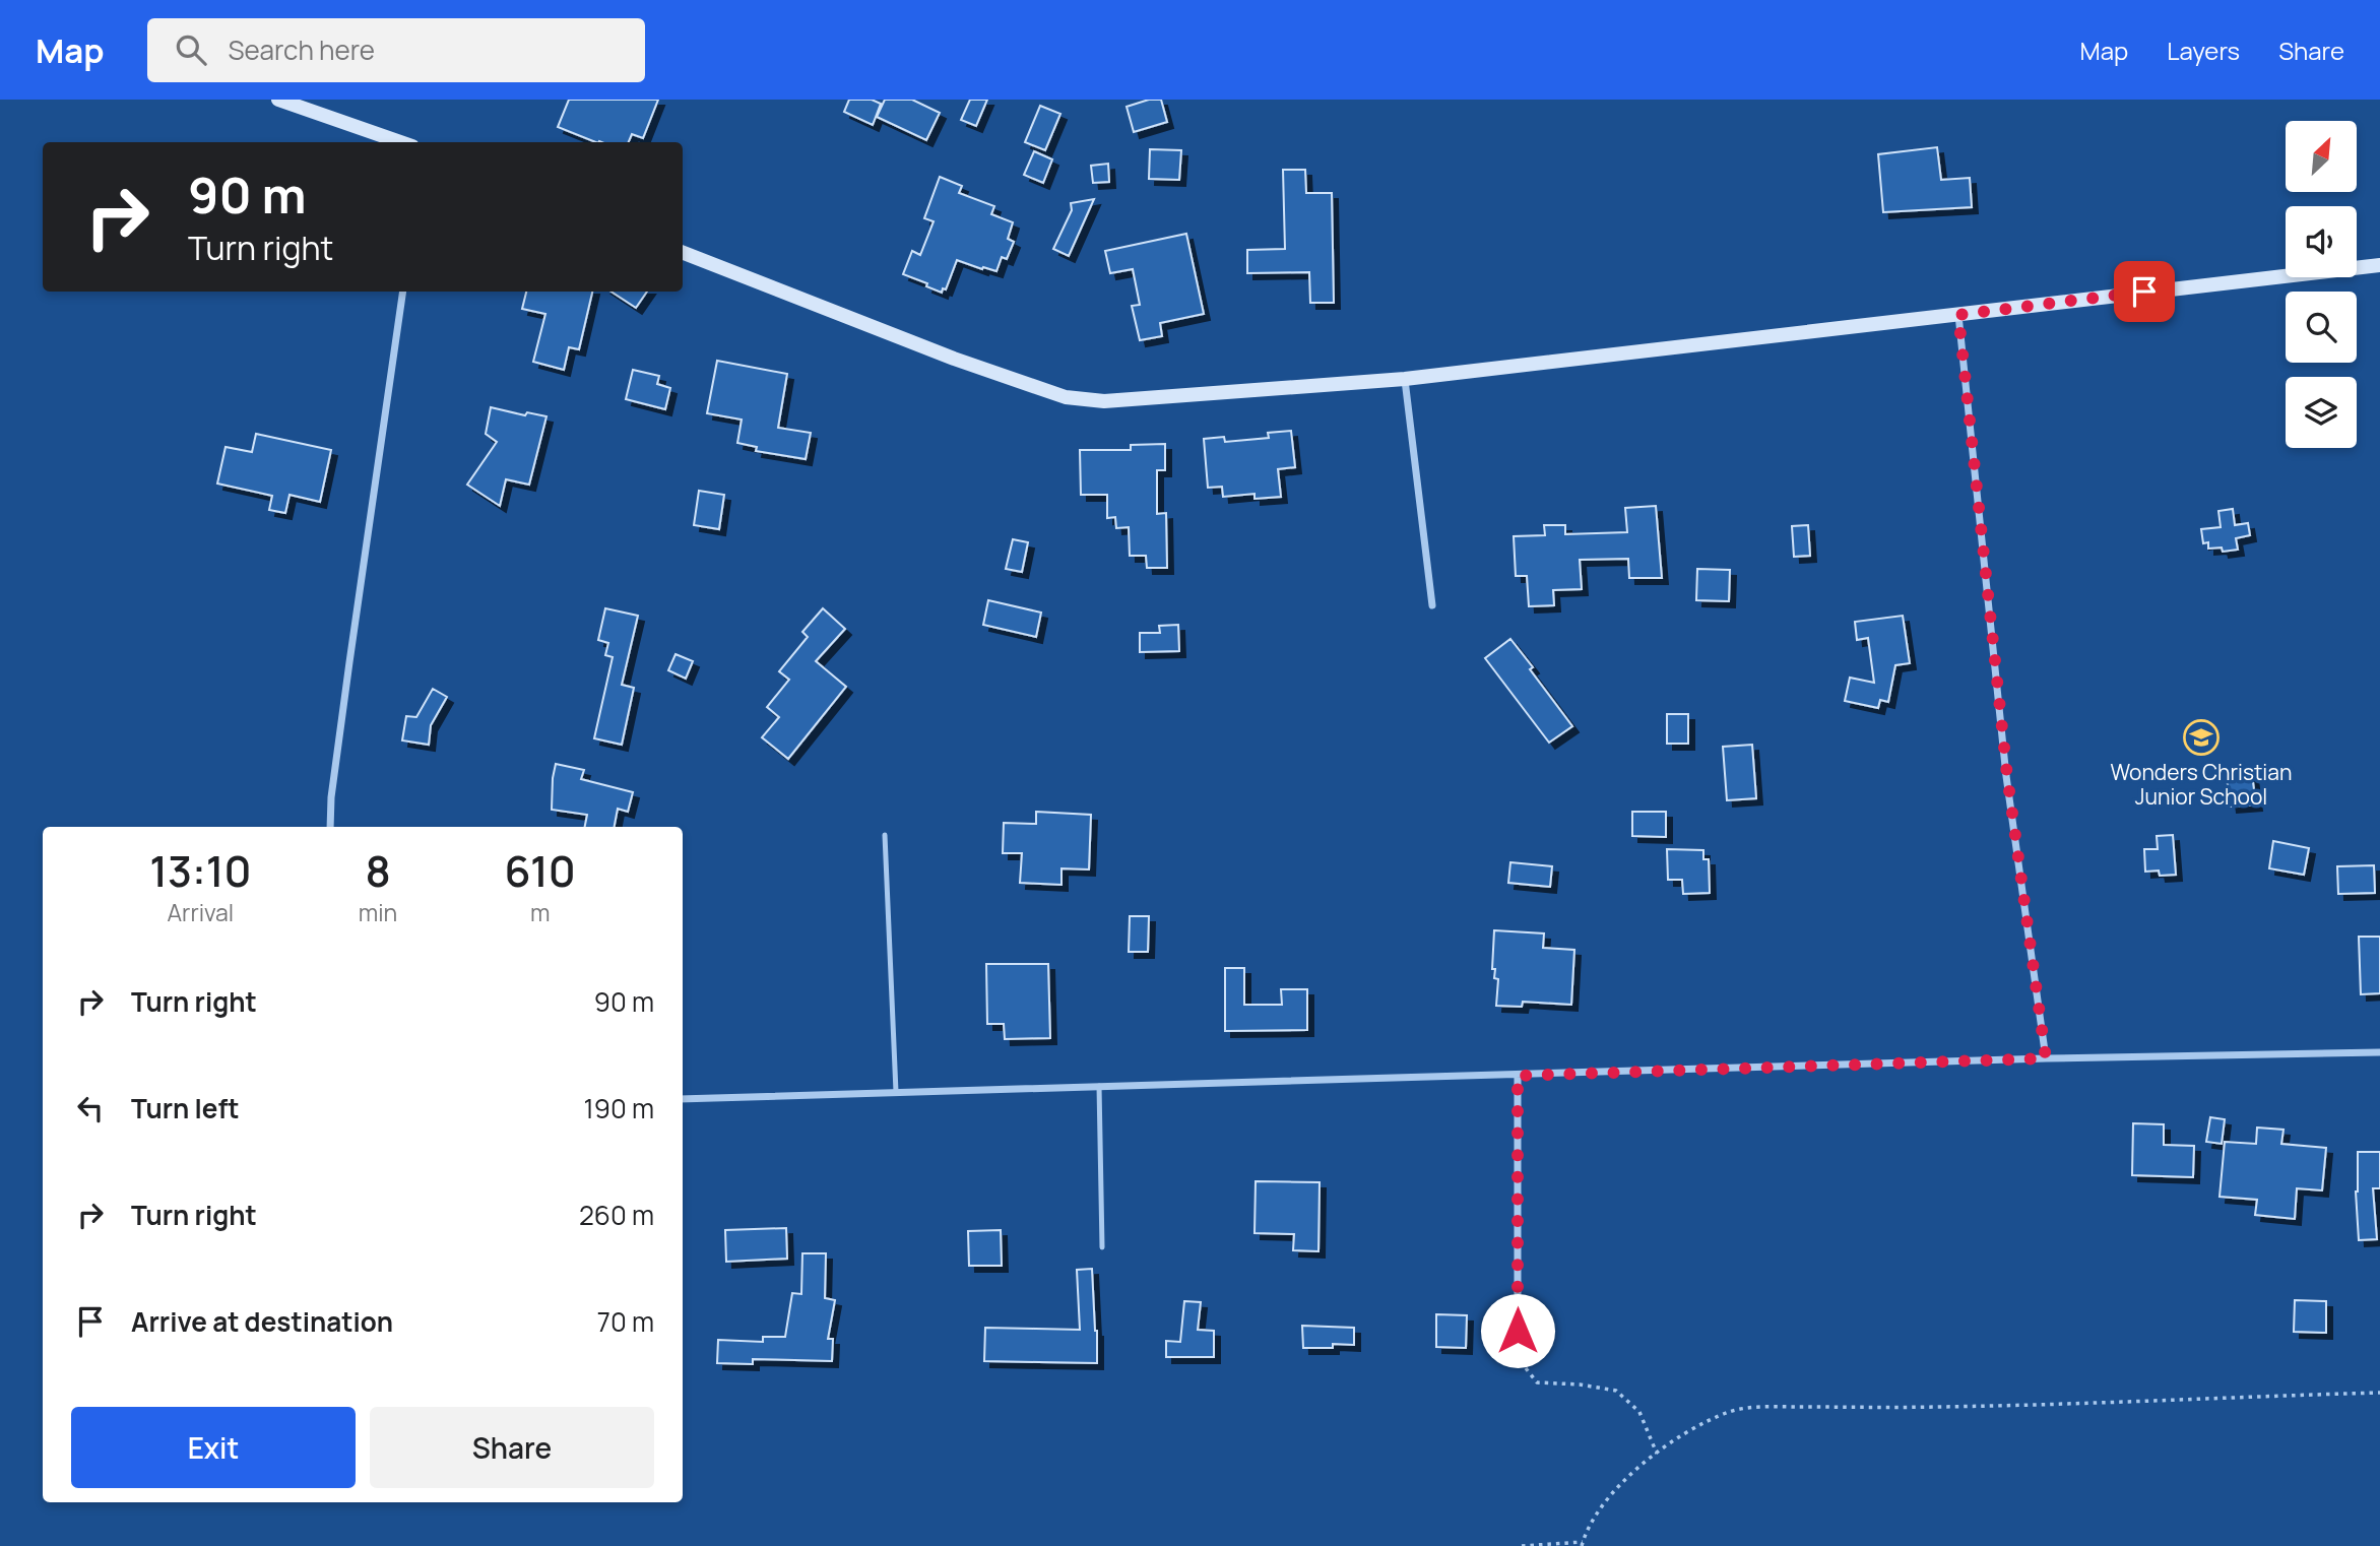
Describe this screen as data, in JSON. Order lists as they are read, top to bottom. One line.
{"places":{"school or university":["Wonders Christian Junior School"]},"north":"top right","page":{"header":"Map","search":"Search here","nav":["Map","Layers","Share"],"turn":["90 m","Turn right"],"eta":["13:10","Arrival","8","min","610","m"],"list":[{"name":"Turn right","value":"90 m"},{"name":"Turn left","value":"190 m"},{"name":"Turn right","value":"260 m"},{"name":"Arrive at destination","value":"70 m"}],"buttons":["Exit","Share"]}}
